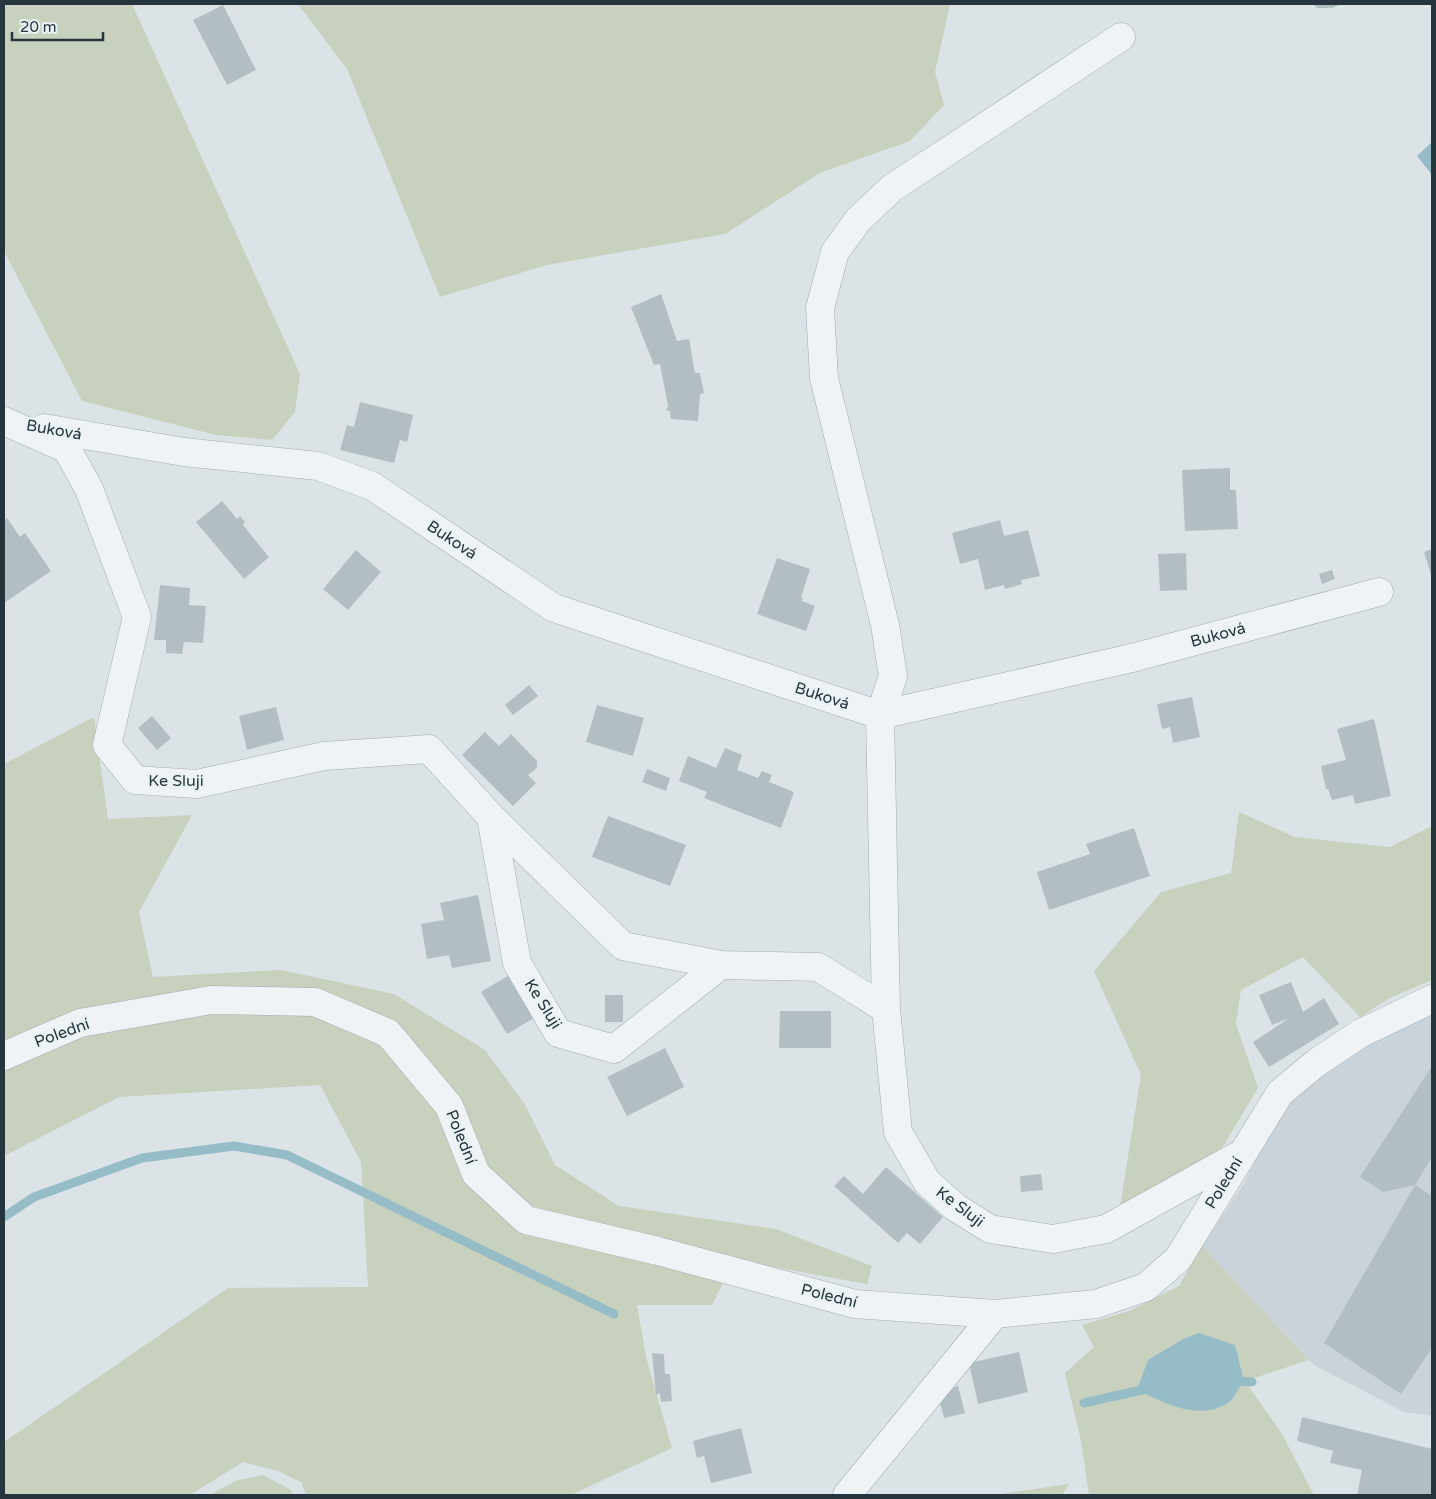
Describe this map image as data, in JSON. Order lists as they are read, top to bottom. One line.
{"streets":{"street":["Buková","Ke Sluji","Polední"]},"crossings":[["Buková","Ke Sluji"],["Ke Sluji","Polední"]],"scale_bar":"20 m"}
